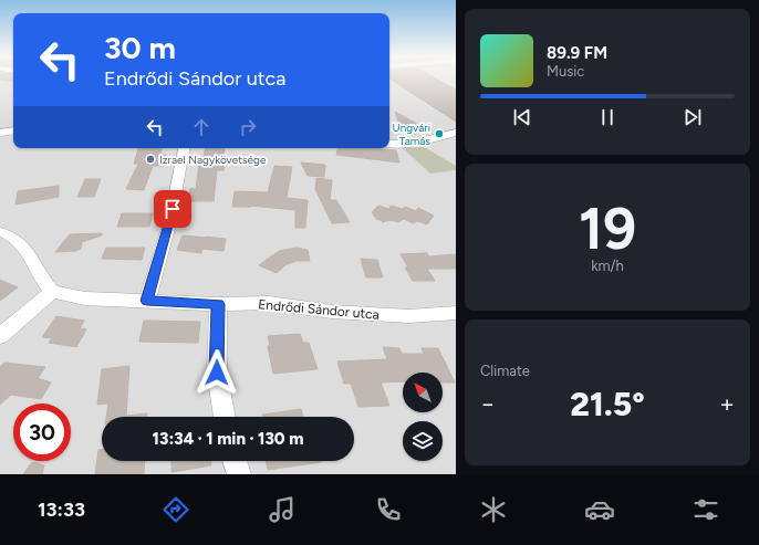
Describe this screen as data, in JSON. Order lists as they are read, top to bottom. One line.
{"streets":{"street":["Endrődi Sándor utca"]},"places":["Ungvári Tamás","Izrael Nagykövetsége"],"north":"top left","page":{"turn":["30 m","Endrődi Sándor utca"],"song":["89.9 FM","Music"],"tile":[["19","km/h"],"Climate"],"heat":["−","21.5°","+"],"limit":"30","trip":"13:34 · 1 min · 130 m","tabs":"13:33"}}
